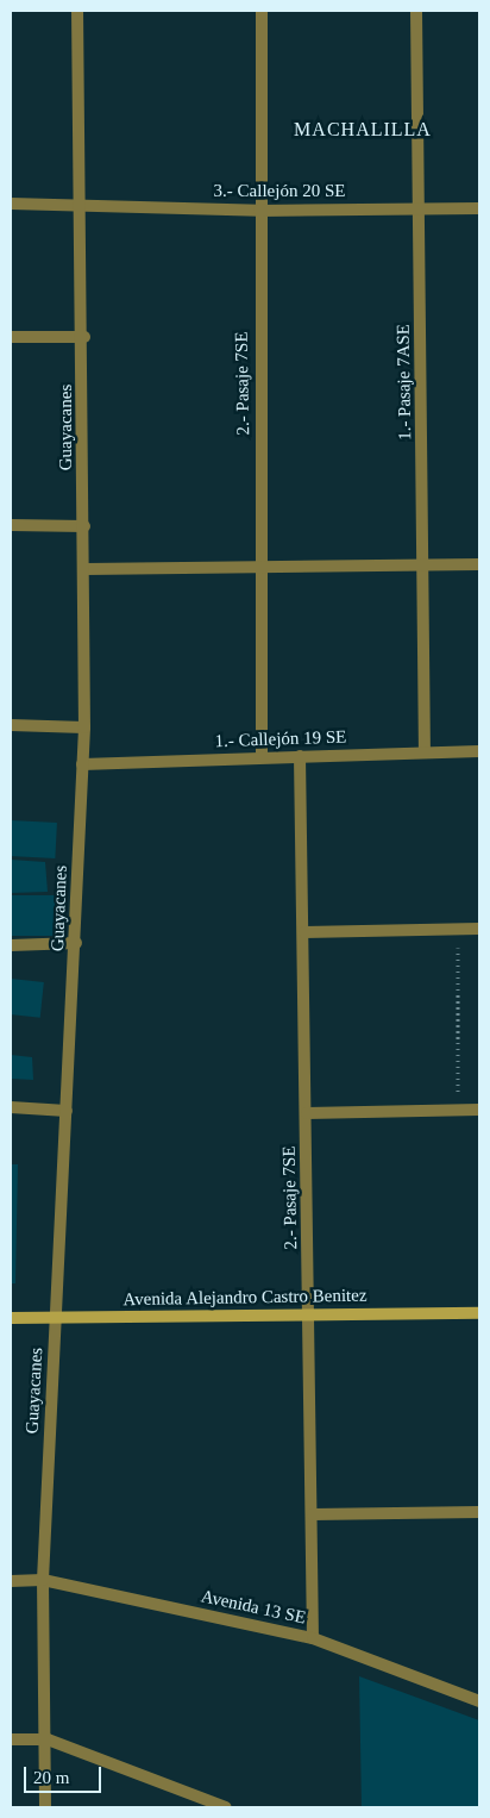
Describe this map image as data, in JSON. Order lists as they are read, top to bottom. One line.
{"streets":{"main road":["Avenida Alejandro Castro Benitez"],"street":["3.- Callejón 20 SE","1.- Pasaje 7ASE","2.- Pasaje 7SE","Guayacanes","1.- Callejón 19 SE","Avenida 13 SE"]},"crossings":[["3.- Callejón 20 SE","1.- Pasaje 7ASE"],["3.- Callejón 20 SE","2.- Pasaje 7SE"],["3.- Callejón 20 SE","Guayacanes"],["1.- Pasaje 7ASE","1.- Callejón 19 SE"],["2.- Pasaje 7SE","1.- Callejón 19 SE"],["2.- Pasaje 7SE","Avenida Alejandro Castro Benitez"],["2.- Pasaje 7SE","Avenida 13 SE"],["Guayacanes","1.- Callejón 19 SE"],["Guayacanes","Avenida Alejandro Castro Benitez"],["Guayacanes","Avenida 13 SE"]],"districts":["MACHALILLA"],"scale_bar":"20 m"}
